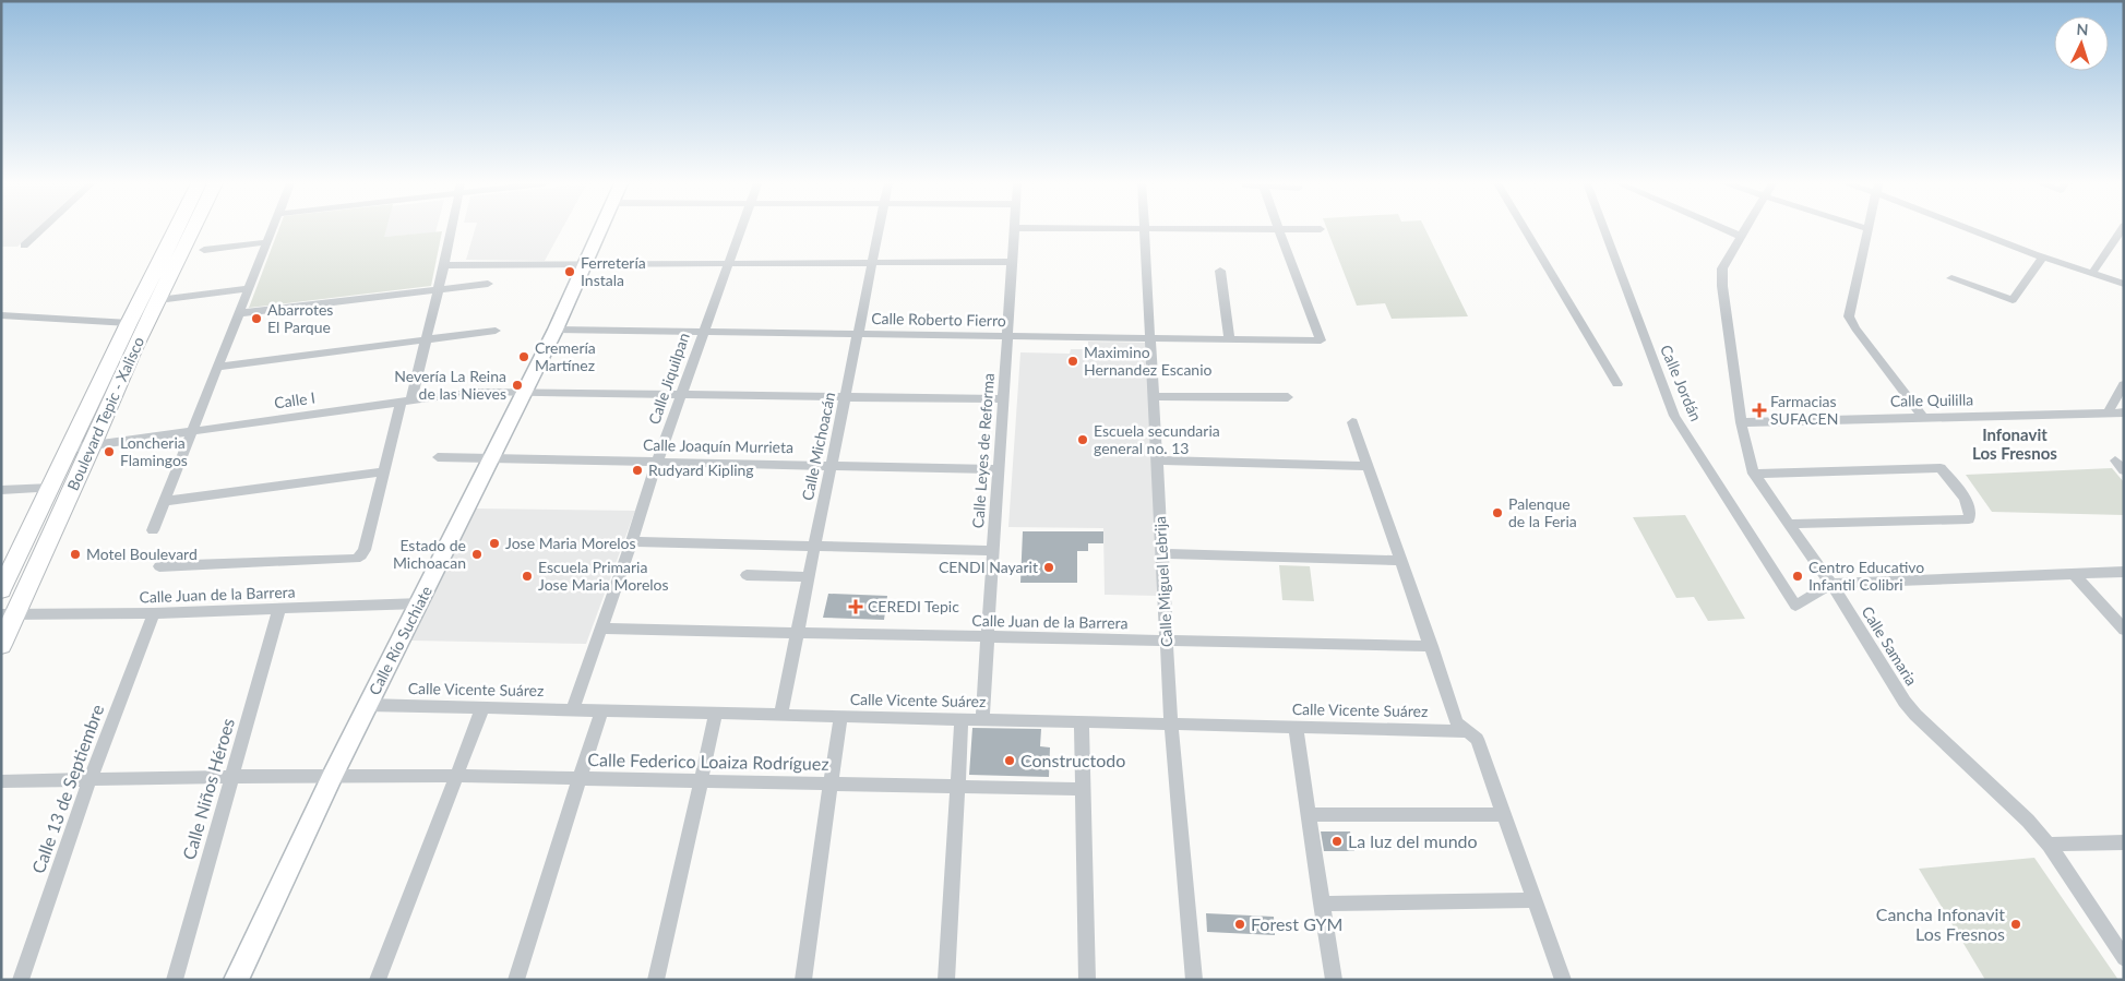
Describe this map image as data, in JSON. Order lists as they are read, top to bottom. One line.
{"streets":{"main road":["Boulevard Tepic - Xalisco","Calle Río Suchiate"],"street":["Calle Roberto Fierro","Calle Jiquilpan","Calle Jordán","Calle I","Calle Quililla","Calle Joaquín Murrieta","Calle Michoacán","Calle Leyes de Reforma","Calle Miguel Lebrija","Calle Juan de la Barrera","Calle Samaria","Calle Vicente Suárez","Calle Federico Loaiza Rodríguez","Calle 13 de Septiembre","Calle Niños Héroes"]},"crossings":[["Calle Roberto Fierro","Calle Jiquilpan"],["Calle Roberto Fierro","Calle Michoacán"],["Calle Roberto Fierro","Calle Leyes de Reforma"],["Calle Roberto Fierro","Calle Miguel Lebrija"],["Calle Roberto Fierro","Calle Río Suchiate"],["Calle Jiquilpan","Calle I"],["Calle Jiquilpan","Calle Joaquín Murrieta"],["Calle Jiquilpan","Calle Juan de la Barrera"],["Calle Jiquilpan","Calle Vicente Suárez"],["Calle Jordán","Calle Samaria"],["Calle I","Boulevard Tepic - Xalisco"],["Calle I","Calle Michoacán"],["Calle I","Calle Leyes de Reforma"],["Calle I","Calle Río Suchiate"],["Calle Quililla","Calle Samaria"],["Boulevard Tepic - Xalisco","Calle Juan de la Barrera"],["Calle Joaquín Murrieta","Calle Michoacán"],["Calle Joaquín Murrieta","Calle Leyes de Reforma"],["Calle Joaquín Murrieta","Calle Río Suchiate"],["Calle Michoacán","Calle Juan de la Barrera"],["Calle Michoacán","Calle Vicente Suárez"],["Calle Leyes de Reforma","Calle Juan de la Barrera"],["Calle Leyes de Reforma","Calle Vicente Suárez"],["Calle Miguel Lebrija","Calle Juan de la Barrera"],["Calle Miguel Lebrija","Calle Vicente Suárez"],["Calle Juan de la Barrera","Calle Río Suchiate"],["Calle Juan de la Barrera","Calle 13 de Septiembre"],["Calle Juan de la Barrera","Calle Niños Héroes"],["Calle Río Suchiate","Calle Vicente Suárez"],["Calle Río Suchiate","Calle Federico Loaiza Rodríguez"],["Calle Federico Loaiza Rodríguez","Calle 13 de Septiembre"],["Calle Federico Loaiza Rodríguez","Calle Niños Héroes"]],"districts":["Infonavit Los Fresnos"],"places":{"other":["Ferretería Instala","Abarrotes El Parque","Cremería Martínez","Maximino Hernandez Escanio","Nevería La Reina de las Nieves","Escuela secundaria general no. 13","Loncheria Flamingos","Rudyard Kipling","Palenque de la Feria","Jose Maria Morelos","Motel Boulevard","Estado de Michoacan","CENDI Nayarit","Escuela Primaria Jose Maria Morelos","Centro Educativo Infantil Colibri","Constructodo","La luz del mundo","Forest GYM","Cancha Infonavit Los Fresnos"],"health":["Farmacias SUFACEN","CEREDI Tepic"]},"north":"top"}
